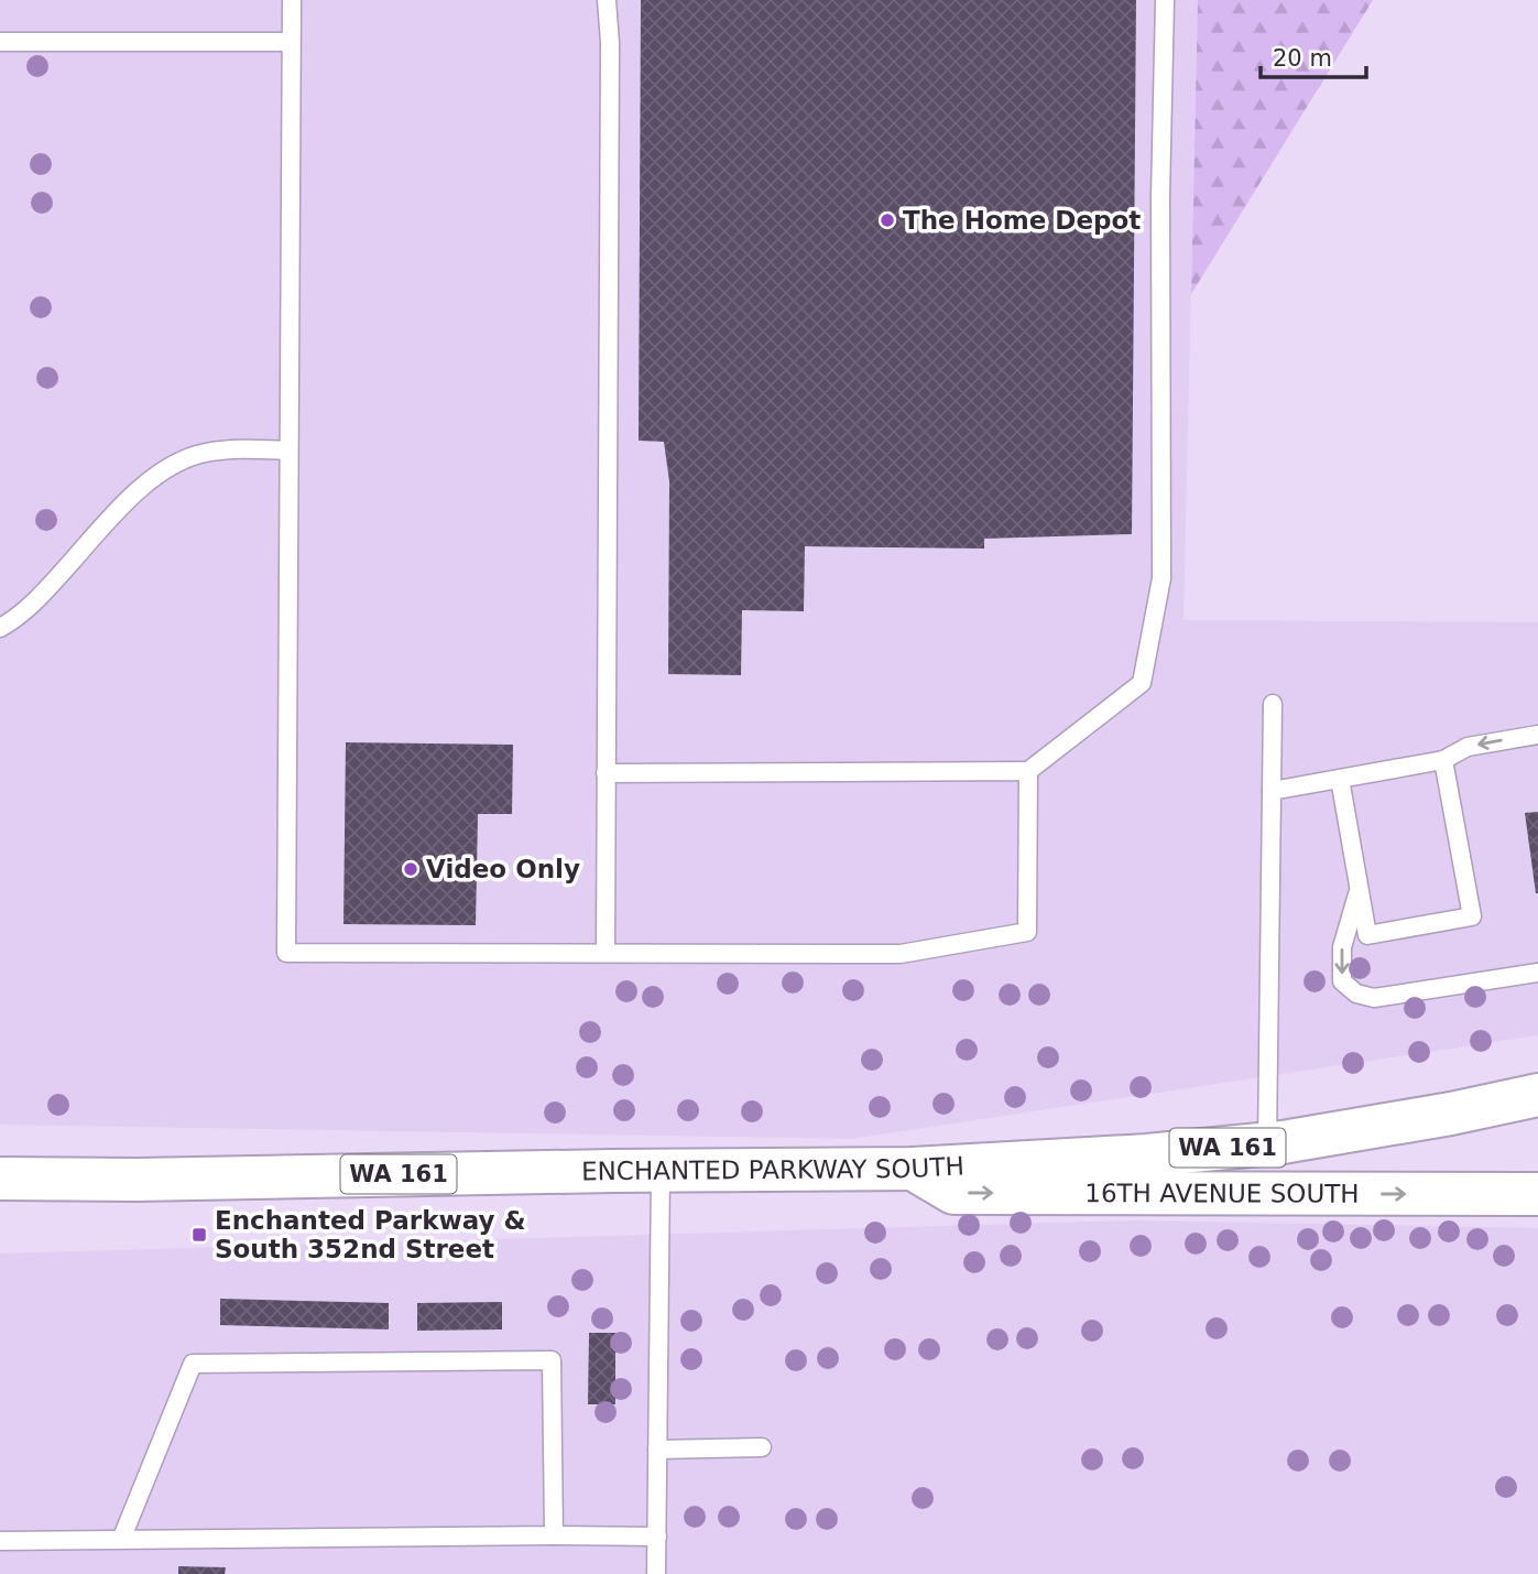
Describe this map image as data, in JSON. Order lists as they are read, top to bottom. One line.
{"streets":{"main road":["WA 161","ENCHANTED PARKWAY SOUTH","16TH AVENUE SOUTH"]},"crossings":[["ENCHANTED PARKWAY SOUTH","16TH AVENUE SOUTH"]],"one_way":["16TH AVENUE SOUTH"],"places":{"other":["The Home Depot","Video Only"],"transit":["Enchanted Parkway & South 352nd Street"]},"scale_bar":"20 m"}
